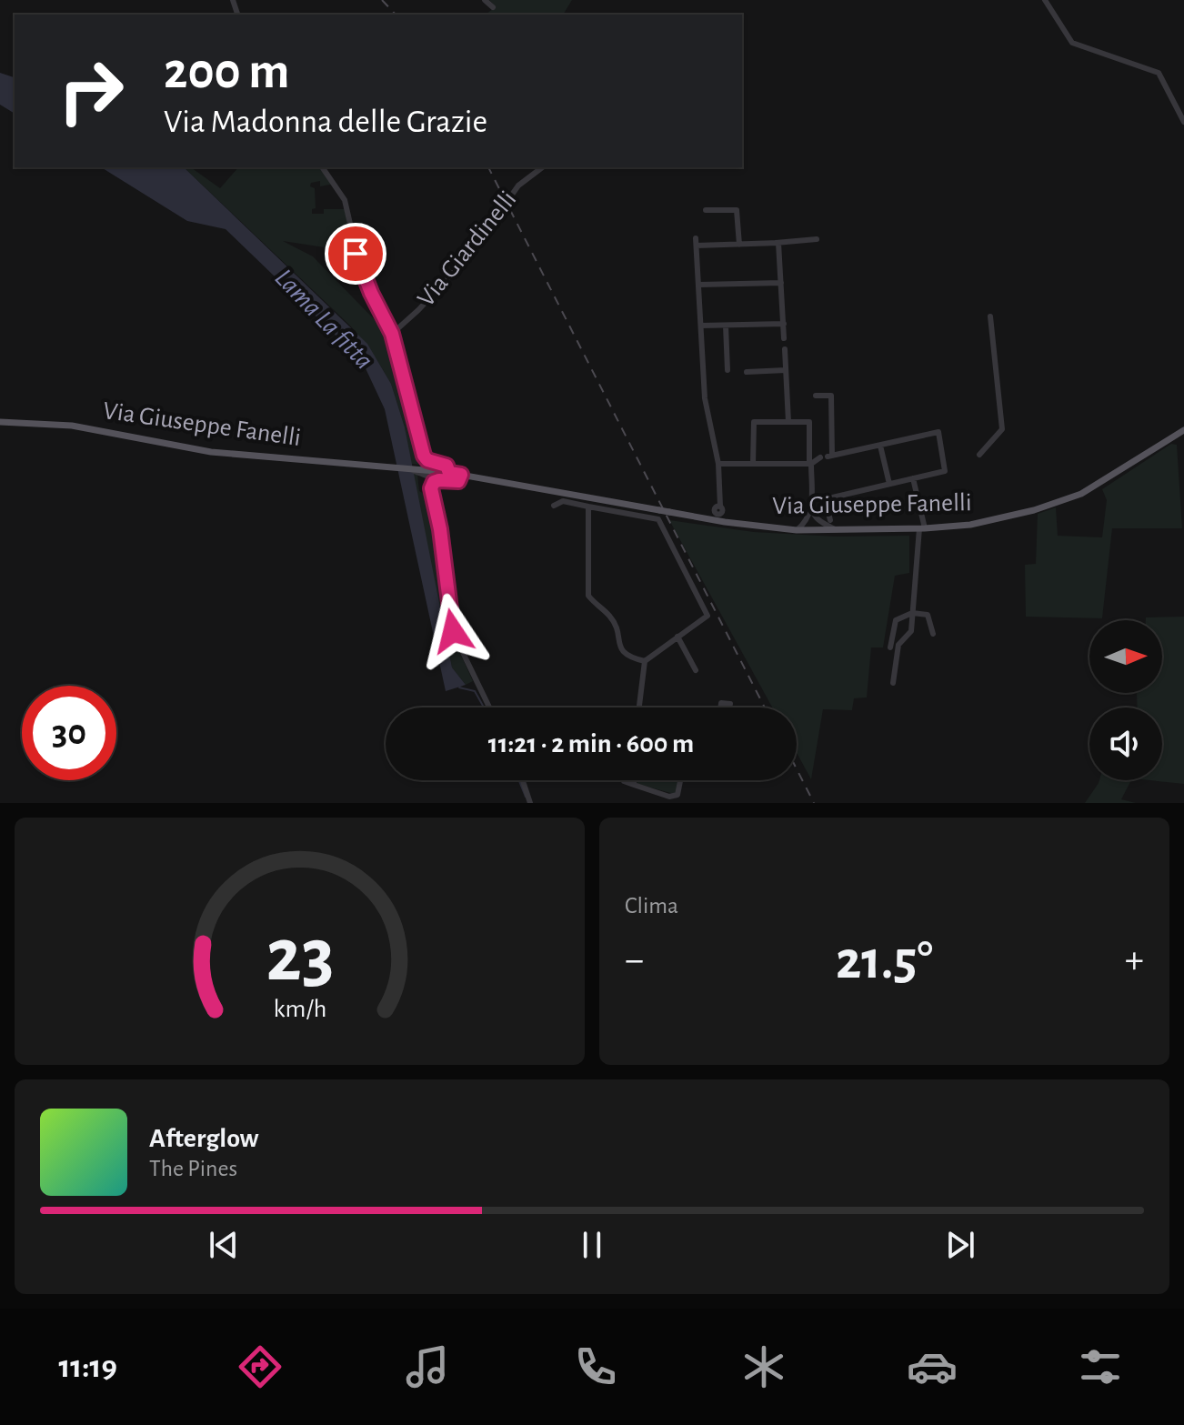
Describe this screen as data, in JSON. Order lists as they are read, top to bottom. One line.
{"streets":{"main road":["Via Giuseppe Fanelli"],"street":["Via Giardinelli"]},"water":["Lama La fitta"],"north":"right","page":{"turn":["200 m","Via Madonna delle Grazie"],"limit":"30","trip":"11:21 · 2 min · 600 m","tile":"Clima","heat":["−","21.5°","+"],"song":["Afterglow","The Pines"],"tabs":"11:19","gauge":["23","km/h"]}}
